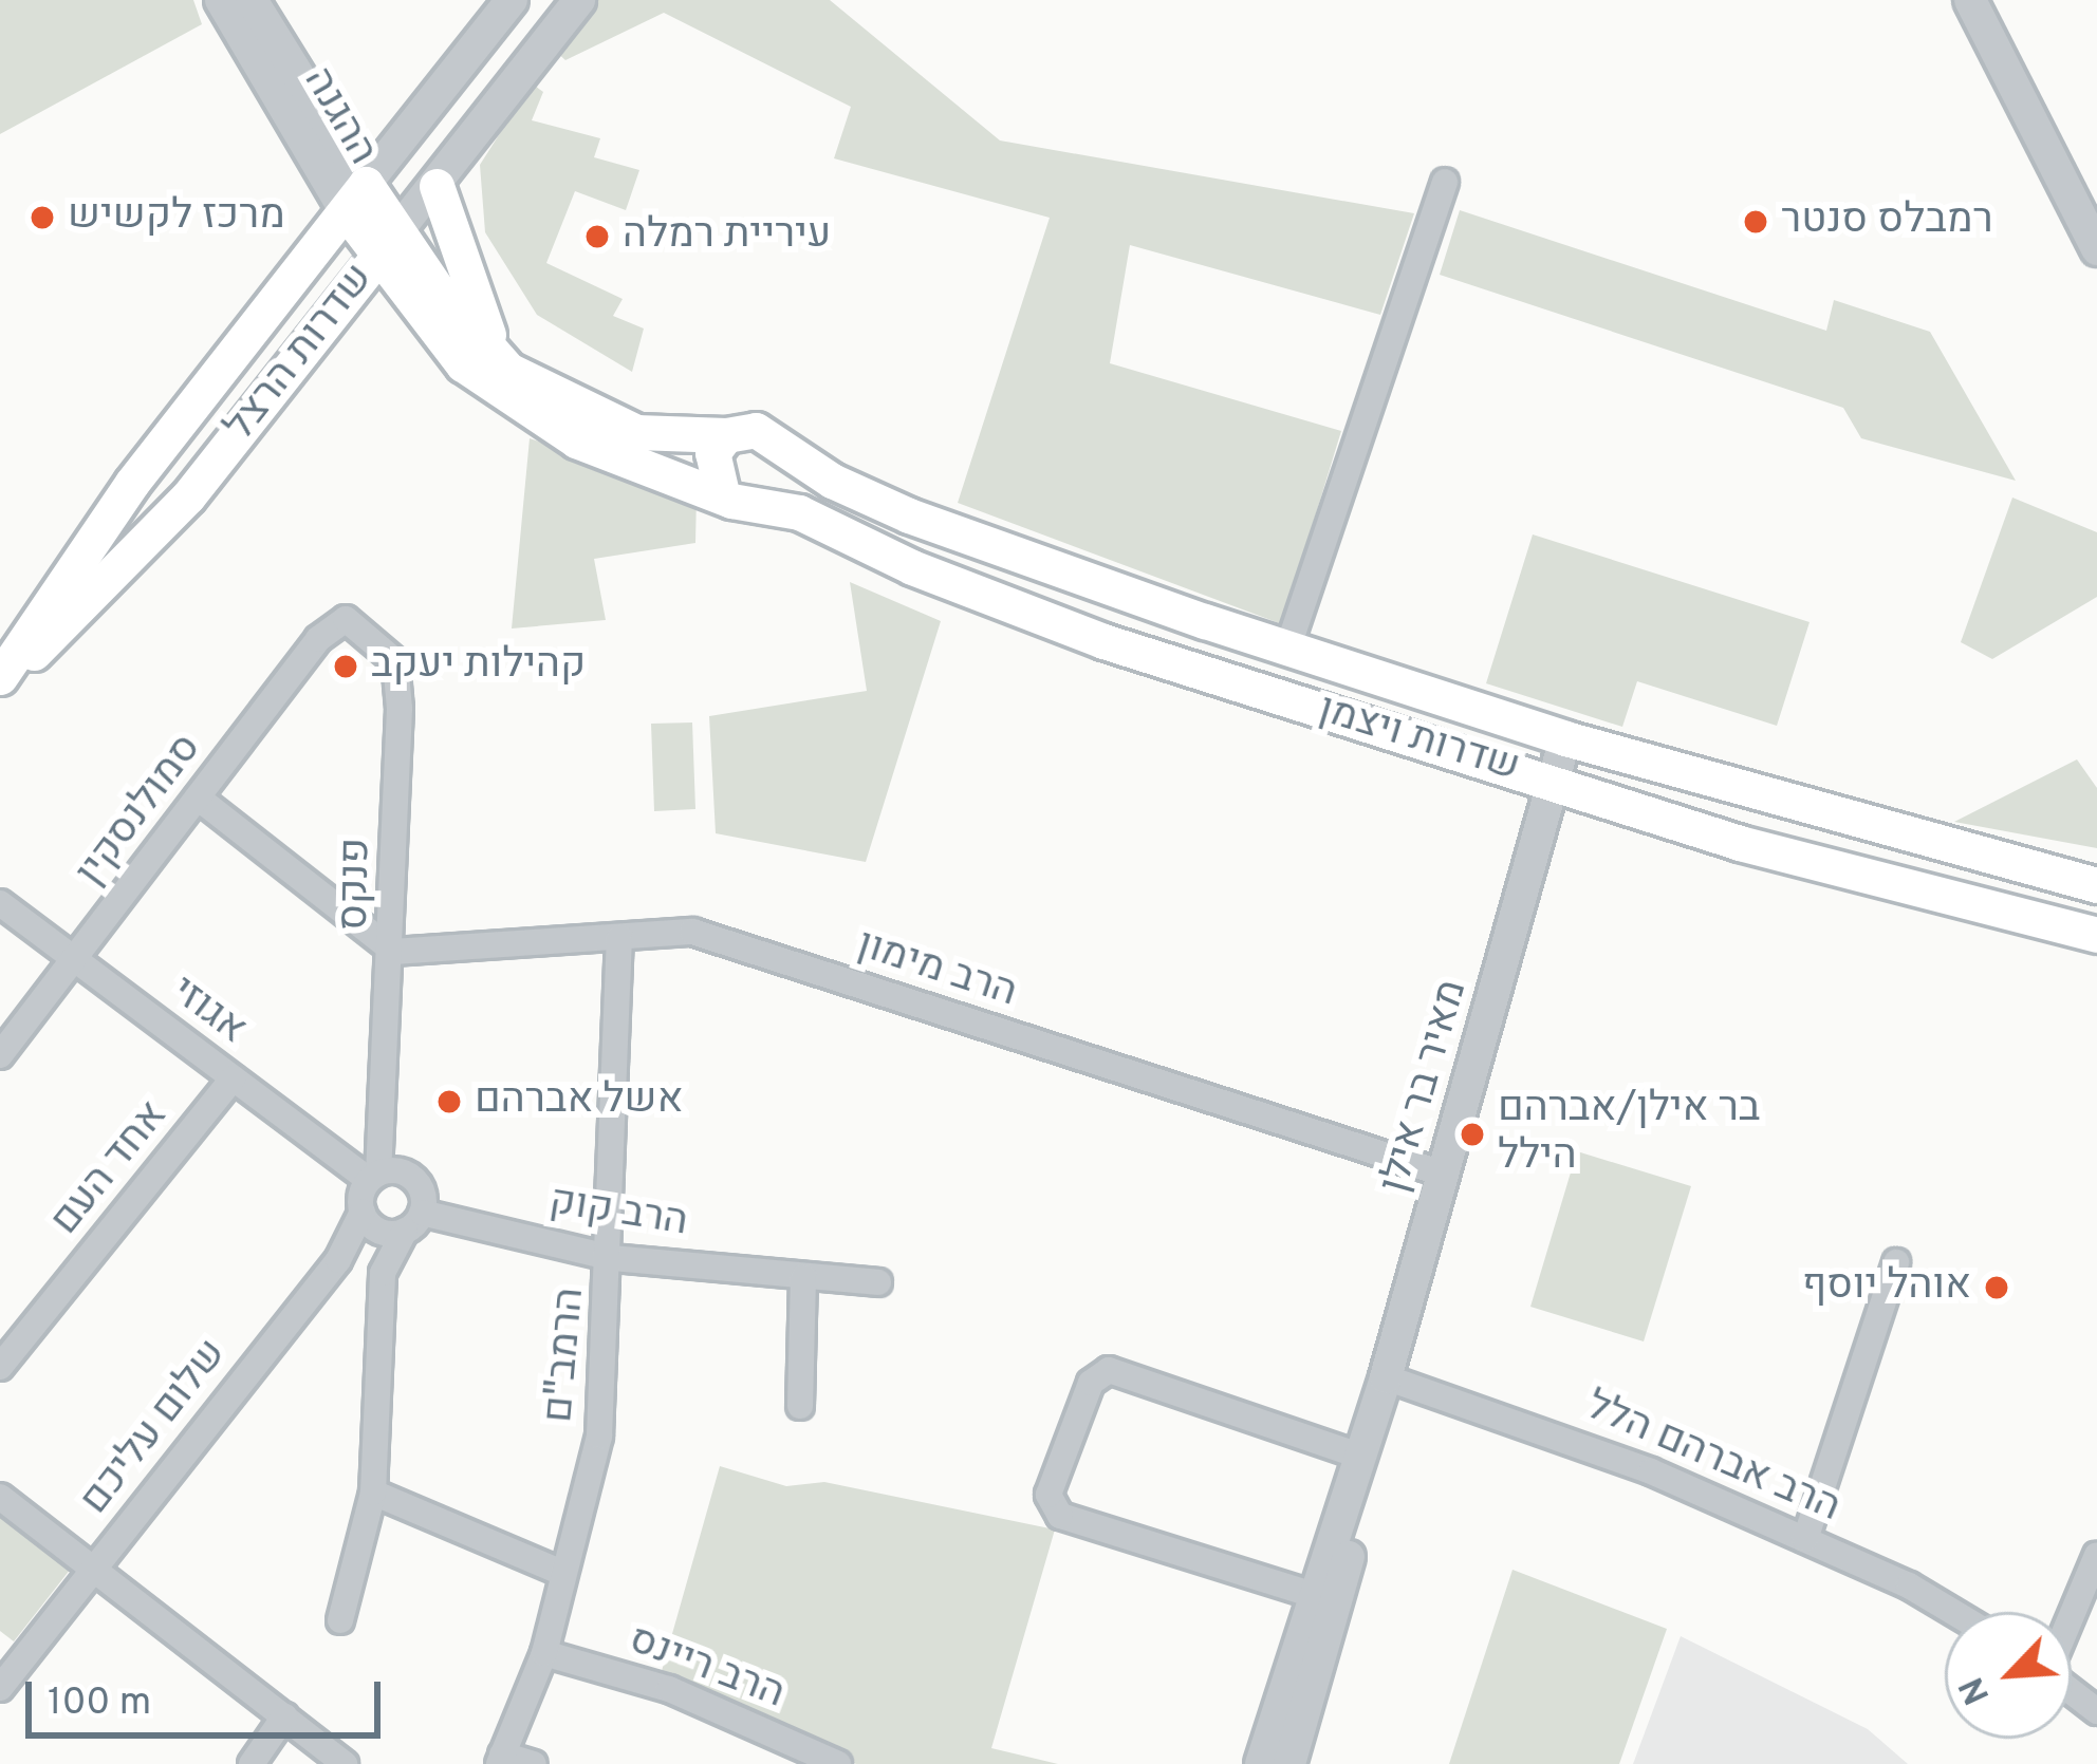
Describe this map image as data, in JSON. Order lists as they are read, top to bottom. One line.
{"streets":{"main road":["שדרות הרצל","שדרות ויצמן"],"street":["ההגנה","סמולנסקין","פנקס","הרב מימון","אגוזי","מאיר בר אילן","אחד העם","הרב קוק","הרמב\"ם","שלום עליכם","הרב אברהם הלל","הרב ריינס"]},"crossings":[["ההגנה","שדרות הרצל"],["ההגנה","שדרות ויצמן"],["שדרות הרצל","שדרות ויצמן"],["שדרות ויצמן","מאיר בר אילן"],["סמולנסקין","פנקס"],["סמולנסקין","אגוזי"],["פנקס","הרב מימון"],["פנקס","אגוזי"],["פנקס","הרב קוק"],["פנקס","שלום עליכם"],["הרב מימון","מאיר בר אילן"],["הרב מימון","הרמב\"ם"],["אגוזי","אחד העם"],["אגוזי","הרב קוק"],["אגוזי","שלום עליכם"],["מאיר בר אילן","הרב אברהם הלל"],["הרב קוק","הרמב\"ם"],["הרב קוק","שלום עליכם"],["הרמב\"ם","הרב ריינס"]],"places":["מרכז לקשיש","רמבלס סנטר","עיריית רמלה","קהילות יעקב","אשל אברהם","בר אילן/אברהם הילל","אוהל יוסף"],"scale_bar":"100 m","north":"bottom left"}
